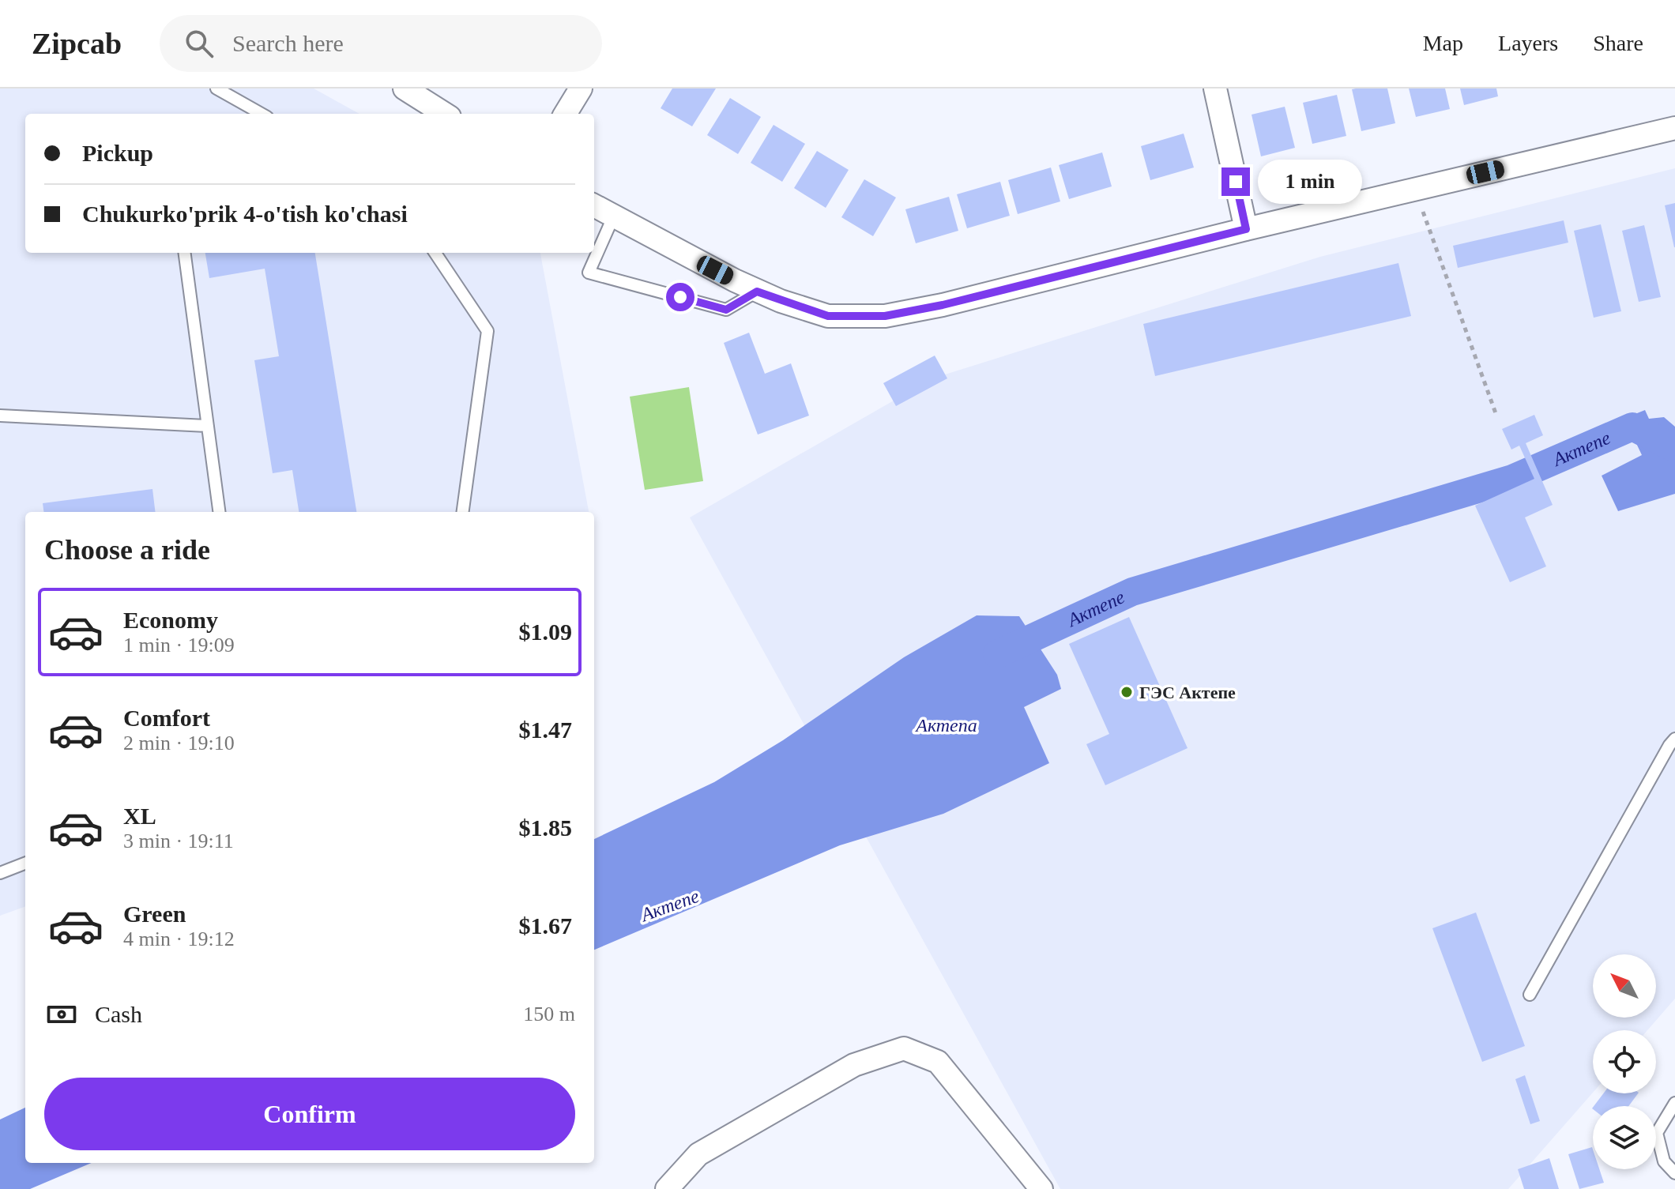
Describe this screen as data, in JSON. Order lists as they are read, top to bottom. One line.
{"water":["Актепе","Актепа"],"places":["ГЭС Актепe"],"north":"top left","page":{"header":"Zipcab","search":"Search here","nav":["Map","Layers","Share"],"banner":["Pickup","Chukurko'prik 4-o'tish ko'chasi"],"bubble":"1 min","heading":"Choose a ride","list":[{"name":"Economy","note":"1 min · 19:09","value":"$1.09"},{"name":"Comfort","note":"2 min · 19:10","value":"$1.47"},{"name":"XL","note":"3 min · 19:11","value":"$1.85"},{"name":"Green","note":"4 min · 19:12","value":"$1.67"}],"pay":["Cash","150 m"],"buttons":"Confirm"}}
